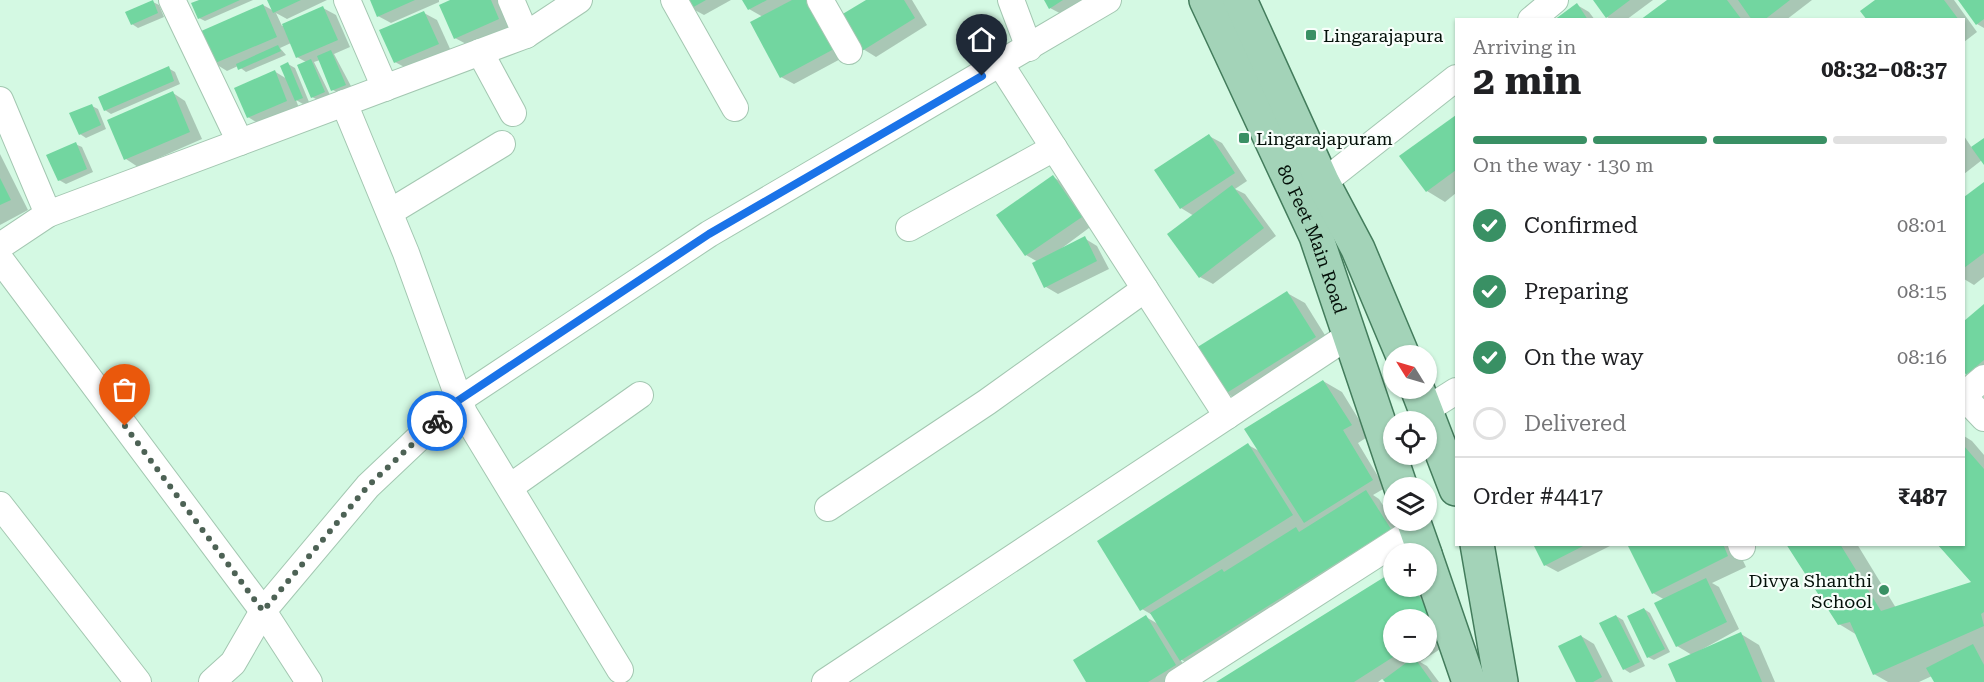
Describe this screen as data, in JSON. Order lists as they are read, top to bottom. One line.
{"streets":{"main road":["80 Feet Main Road"]},"places":{"transit":["Lingarajapura","Lingarajapuram"],"other":["Divya Shanthi School"]},"north":"top left","page":{"heading":["2 min","Arriving in","08:32–08:37"],"panel":["Order #4417","₹487"],"bar":"On the way · 130 m","list":[["Confirmed","08:01"],["Preparing","08:15"],["On the way","08:16"],"Delivered"],"map_buttons":["+","−"]}}
